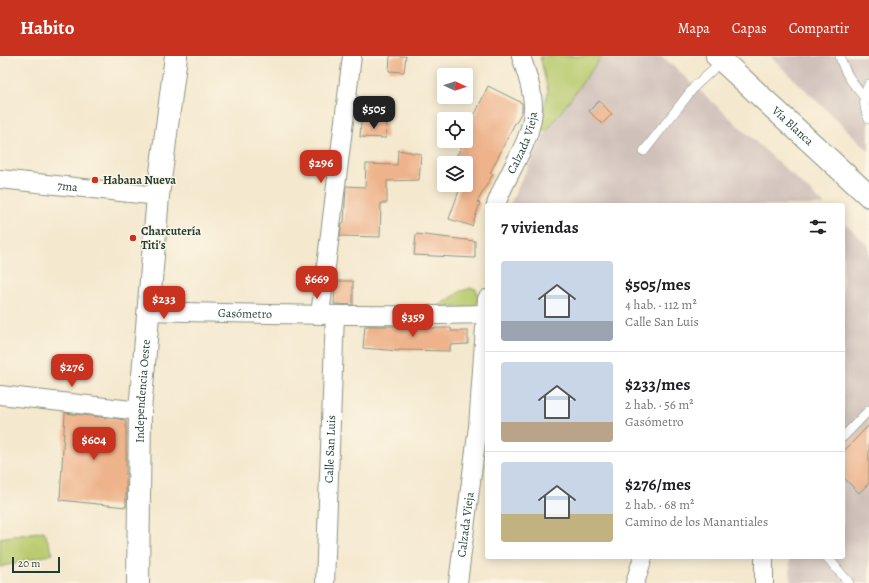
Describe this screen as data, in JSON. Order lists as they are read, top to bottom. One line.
{"streets":{"main road":["Vía Blanca","Independencia Oeste"],"street":["Calzada Vieja","7ma","Gasómetro","Calle San Luis"]},"crossings":[["7ma","Independencia Oeste"],["Gasómetro","Independencia Oeste"],["Gasómetro","Calle San Luis"]],"places":["Habana Nueva","Charcutería Titi's"],"scale_bar":"20 m","north":"right","page":{"header":"Habito","nav":["Mapa","Capas","Compartir"],"price":["$505","$296","$669","$233","$359","$276","$604"],"heading":"7 viviendas","list":[{"name":"$505/mes","note":"4 hab. · 112 m² · Calle San Luis"},{"name":"$233/mes","note":"2 hab. · 56 m² · Gasómetro"},{"name":"$276/mes","note":"2 hab. · 68 m² · Camino de los Manantiales"}],"scale":"20 m"}}
